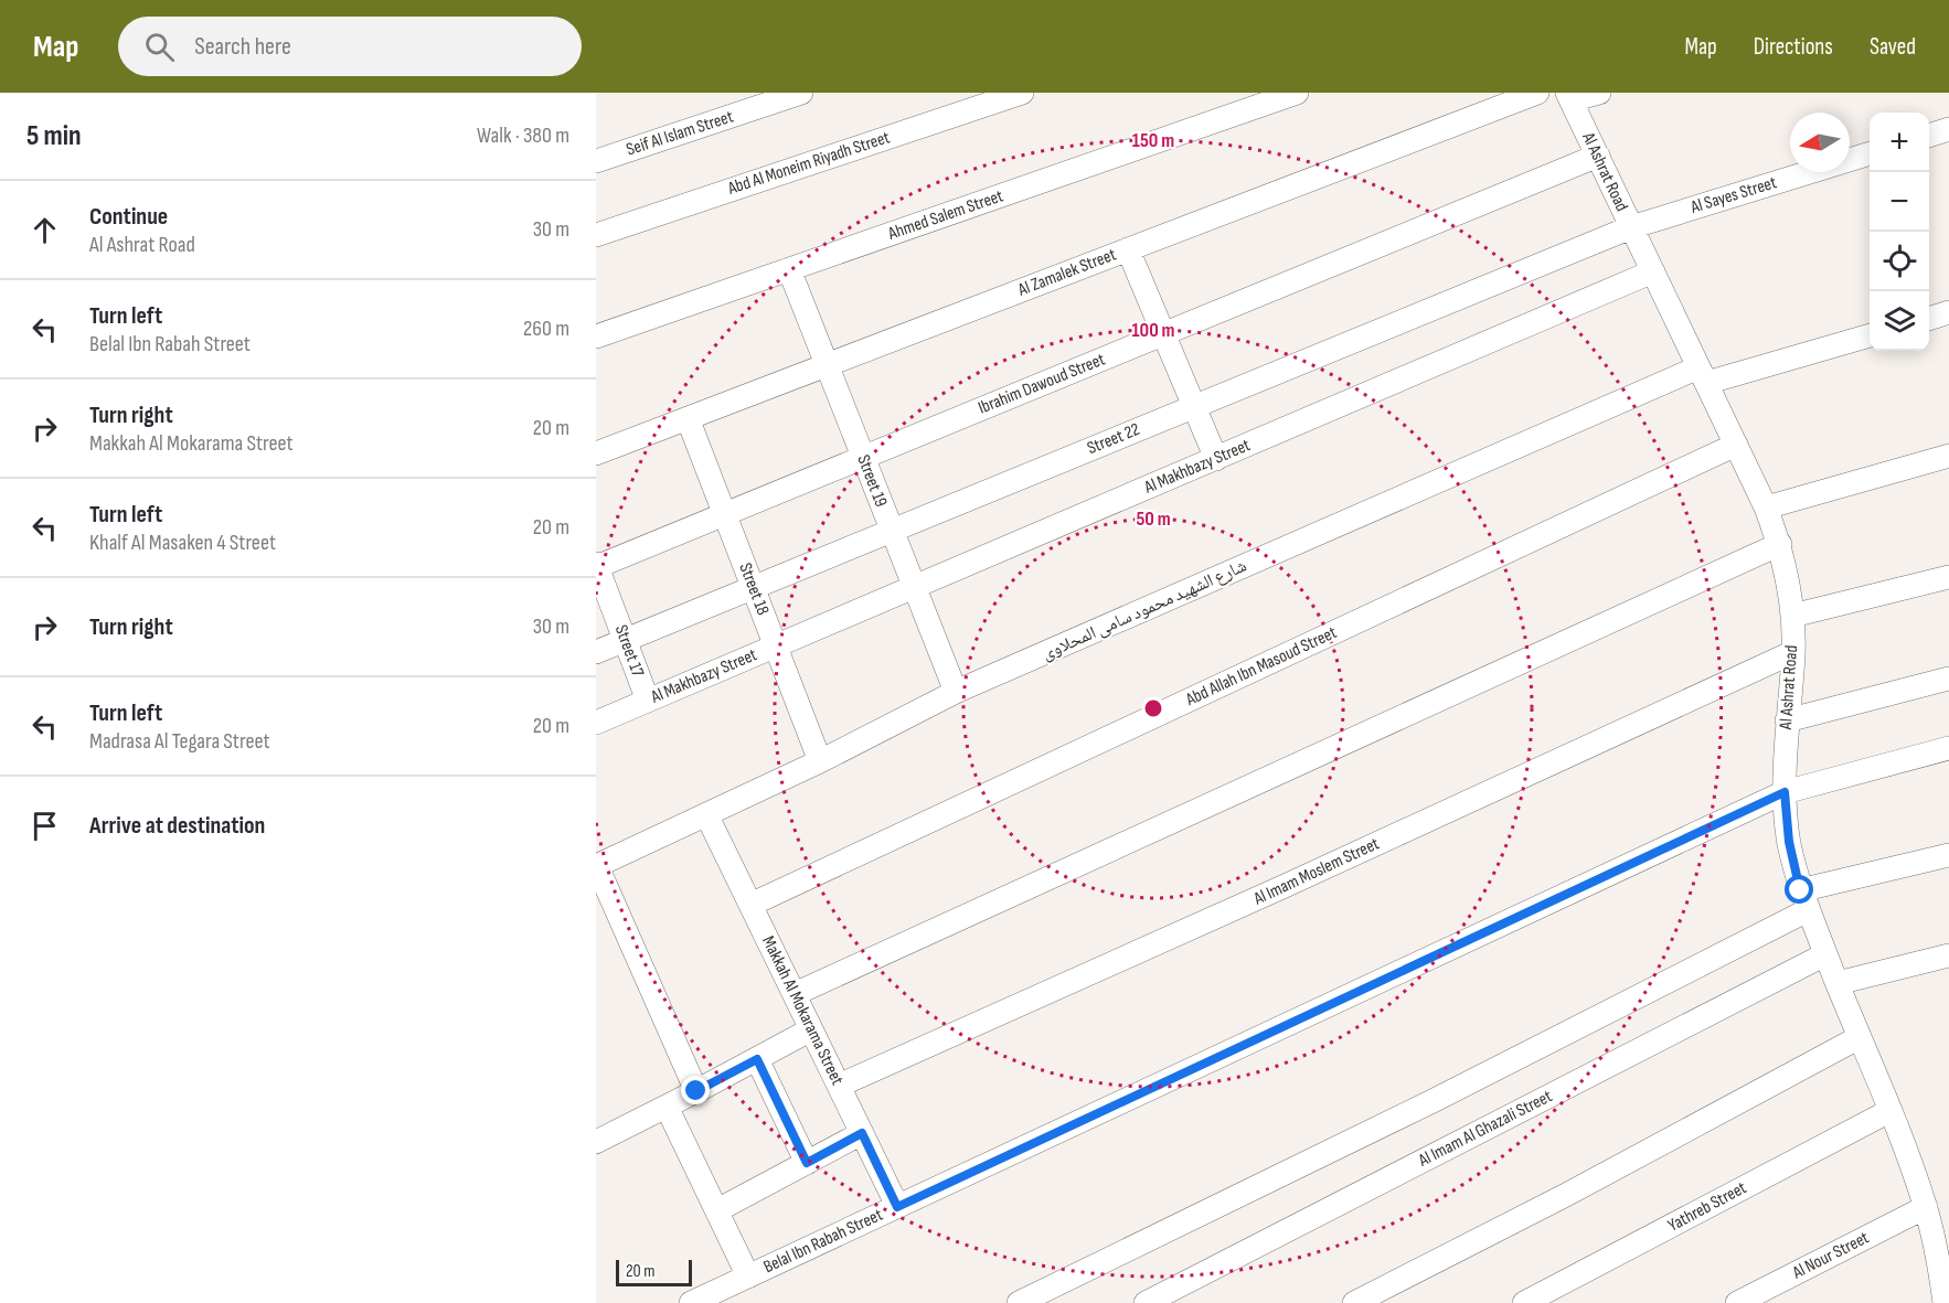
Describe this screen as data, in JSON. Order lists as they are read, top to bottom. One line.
{"streets":{"street":["Seif Al Islam Street","Abd Al Moneim Riyadh Street","Al Ashrat Road","Al Sayes Street","Ahmed Salem Street","Al Zamalek Street","Ibrahim Dawoud Street","Street 22","Al Makhbazy Street","Street 19","Street 18","شارع الشهيد محمود سامى المحلاوى","Street 17","Abd Allah Ibn Masoud Street","Al Imam Moslem Street","Makkah Al Mokarama Street","Al Imam Al Ghazali Street","Yathreb Street","Belal Ibn Rabah Street","Al Nour Street"]},"crossings":[["Al Ashrat Road","Al Sayes Street"],["Al Ashrat Road","Ibrahim Dawoud Street"],["Al Ashrat Road","Street 22"],["Al Ashrat Road","Al Makhbazy Street"],["Al Ashrat Road","شارع الشهيد محمود سامى المحلاوى"],["Al Ashrat Road","Abd Allah Ibn Masoud Street"],["Al Ashrat Road","Al Imam Moslem Street"],["Al Ashrat Road","Al Imam Al Ghazali Street"],["Al Ashrat Road","Yathreb Street"],["Al Ashrat Road","Belal Ibn Rabah Street"],["Al Ashrat Road","Al Nour Street"],["Al Sayes Street","Street 22"],["Ahmed Salem Street","Street 19"],["Al Zamalek Street","Street 19"],["Al Zamalek Street","Street 18"],["Ibrahim Dawoud Street","Street 19"],["Ibrahim Dawoud Street","Street 18"],["Ibrahim Dawoud Street","Street 17"],["Street 22","Street 19"],["Street 22","Street 18"],["Street 22","Street 17"],["Al Makhbazy Street","Street 19"],["Al Makhbazy Street","Street 18"],["Al Makhbazy Street","Street 17"],["Street 19","شارع الشهيد محمود سامى المحلاوى"],["Street 18","شارع الشهيد محمود سامى المحلاوى"],["شارع الشهيد محمود سامى المحلاوى","Makkah Al Mokarama Street"],["Abd Allah Ibn Masoud Street","Makkah Al Mokarama Street"],["Al Imam Moslem Street","Makkah Al Mokarama Street"],["Makkah Al Mokarama Street","Belal Ibn Rabah Street"]],"scale_bar":"20 m","north":"left","page":{"header":"Map","search":"Search here","nav":["Map","Directions","Saved"],"heading":["5 min","Walk · 380 m"],"map_buttons":["+","−"],"list":[["Continue","Al Ashrat Road","30 m"],["Turn left","Belal Ibn Rabah Street","260 m"],["Turn right","Makkah Al Mokarama Street","20 m"],["Turn left","Khalf Al Masaken 4 Street","20 m"],["Turn right","30 m"],["Turn left","Madrasa Al Tegara Street","20 m"],"Arrive at destination"],"scale":"20 m"},"rings":["150 m","100 m","50 m"]}
